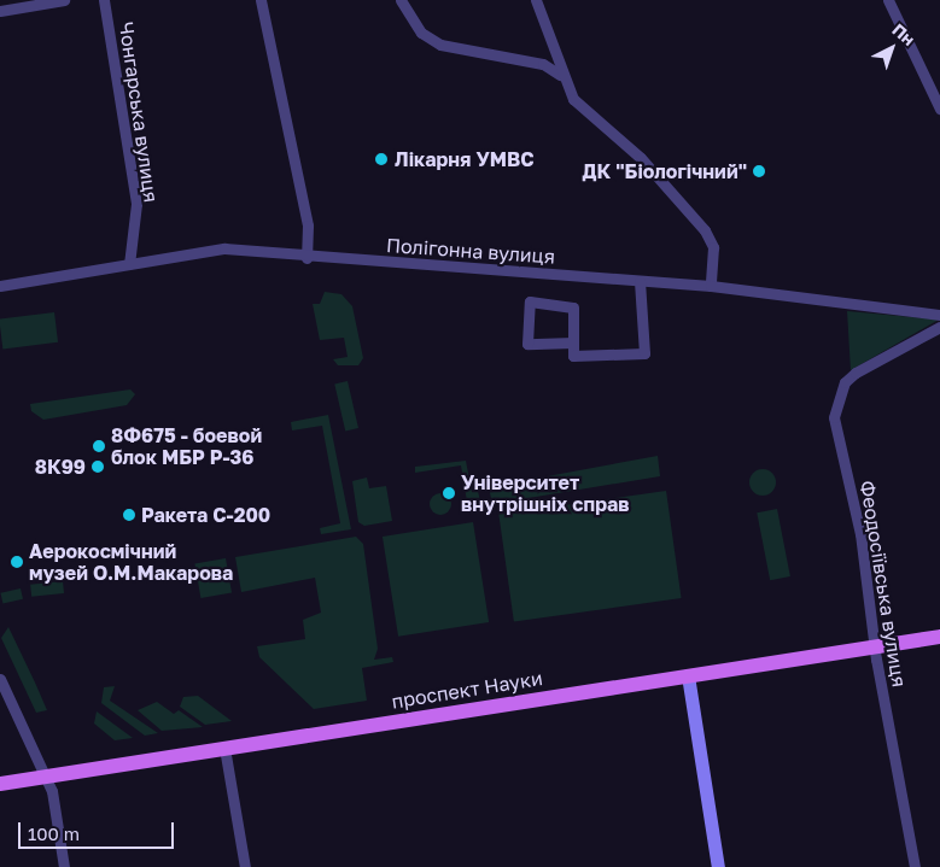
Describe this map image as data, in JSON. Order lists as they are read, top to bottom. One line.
{"streets":{"main road":["проспект Науки"],"street":["Чонгарська вулиця","Полігонна вулиця","Феодосіївська вулиця"]},"crossings":[["Чонгарська вулиця","Полігонна вулиця"],["Феодосіївська вулиця","проспект Науки"]],"places":["Лікарня УМВС","ДК \"Біологічний\"","8Ф675 - боевой блок МБР Р-36","8К99","Університет внутрішніх справ","Ракета С-200","Аерокосмічний музей О.М.Макарова"],"scale_bar":"100 m","north":"top right"}
